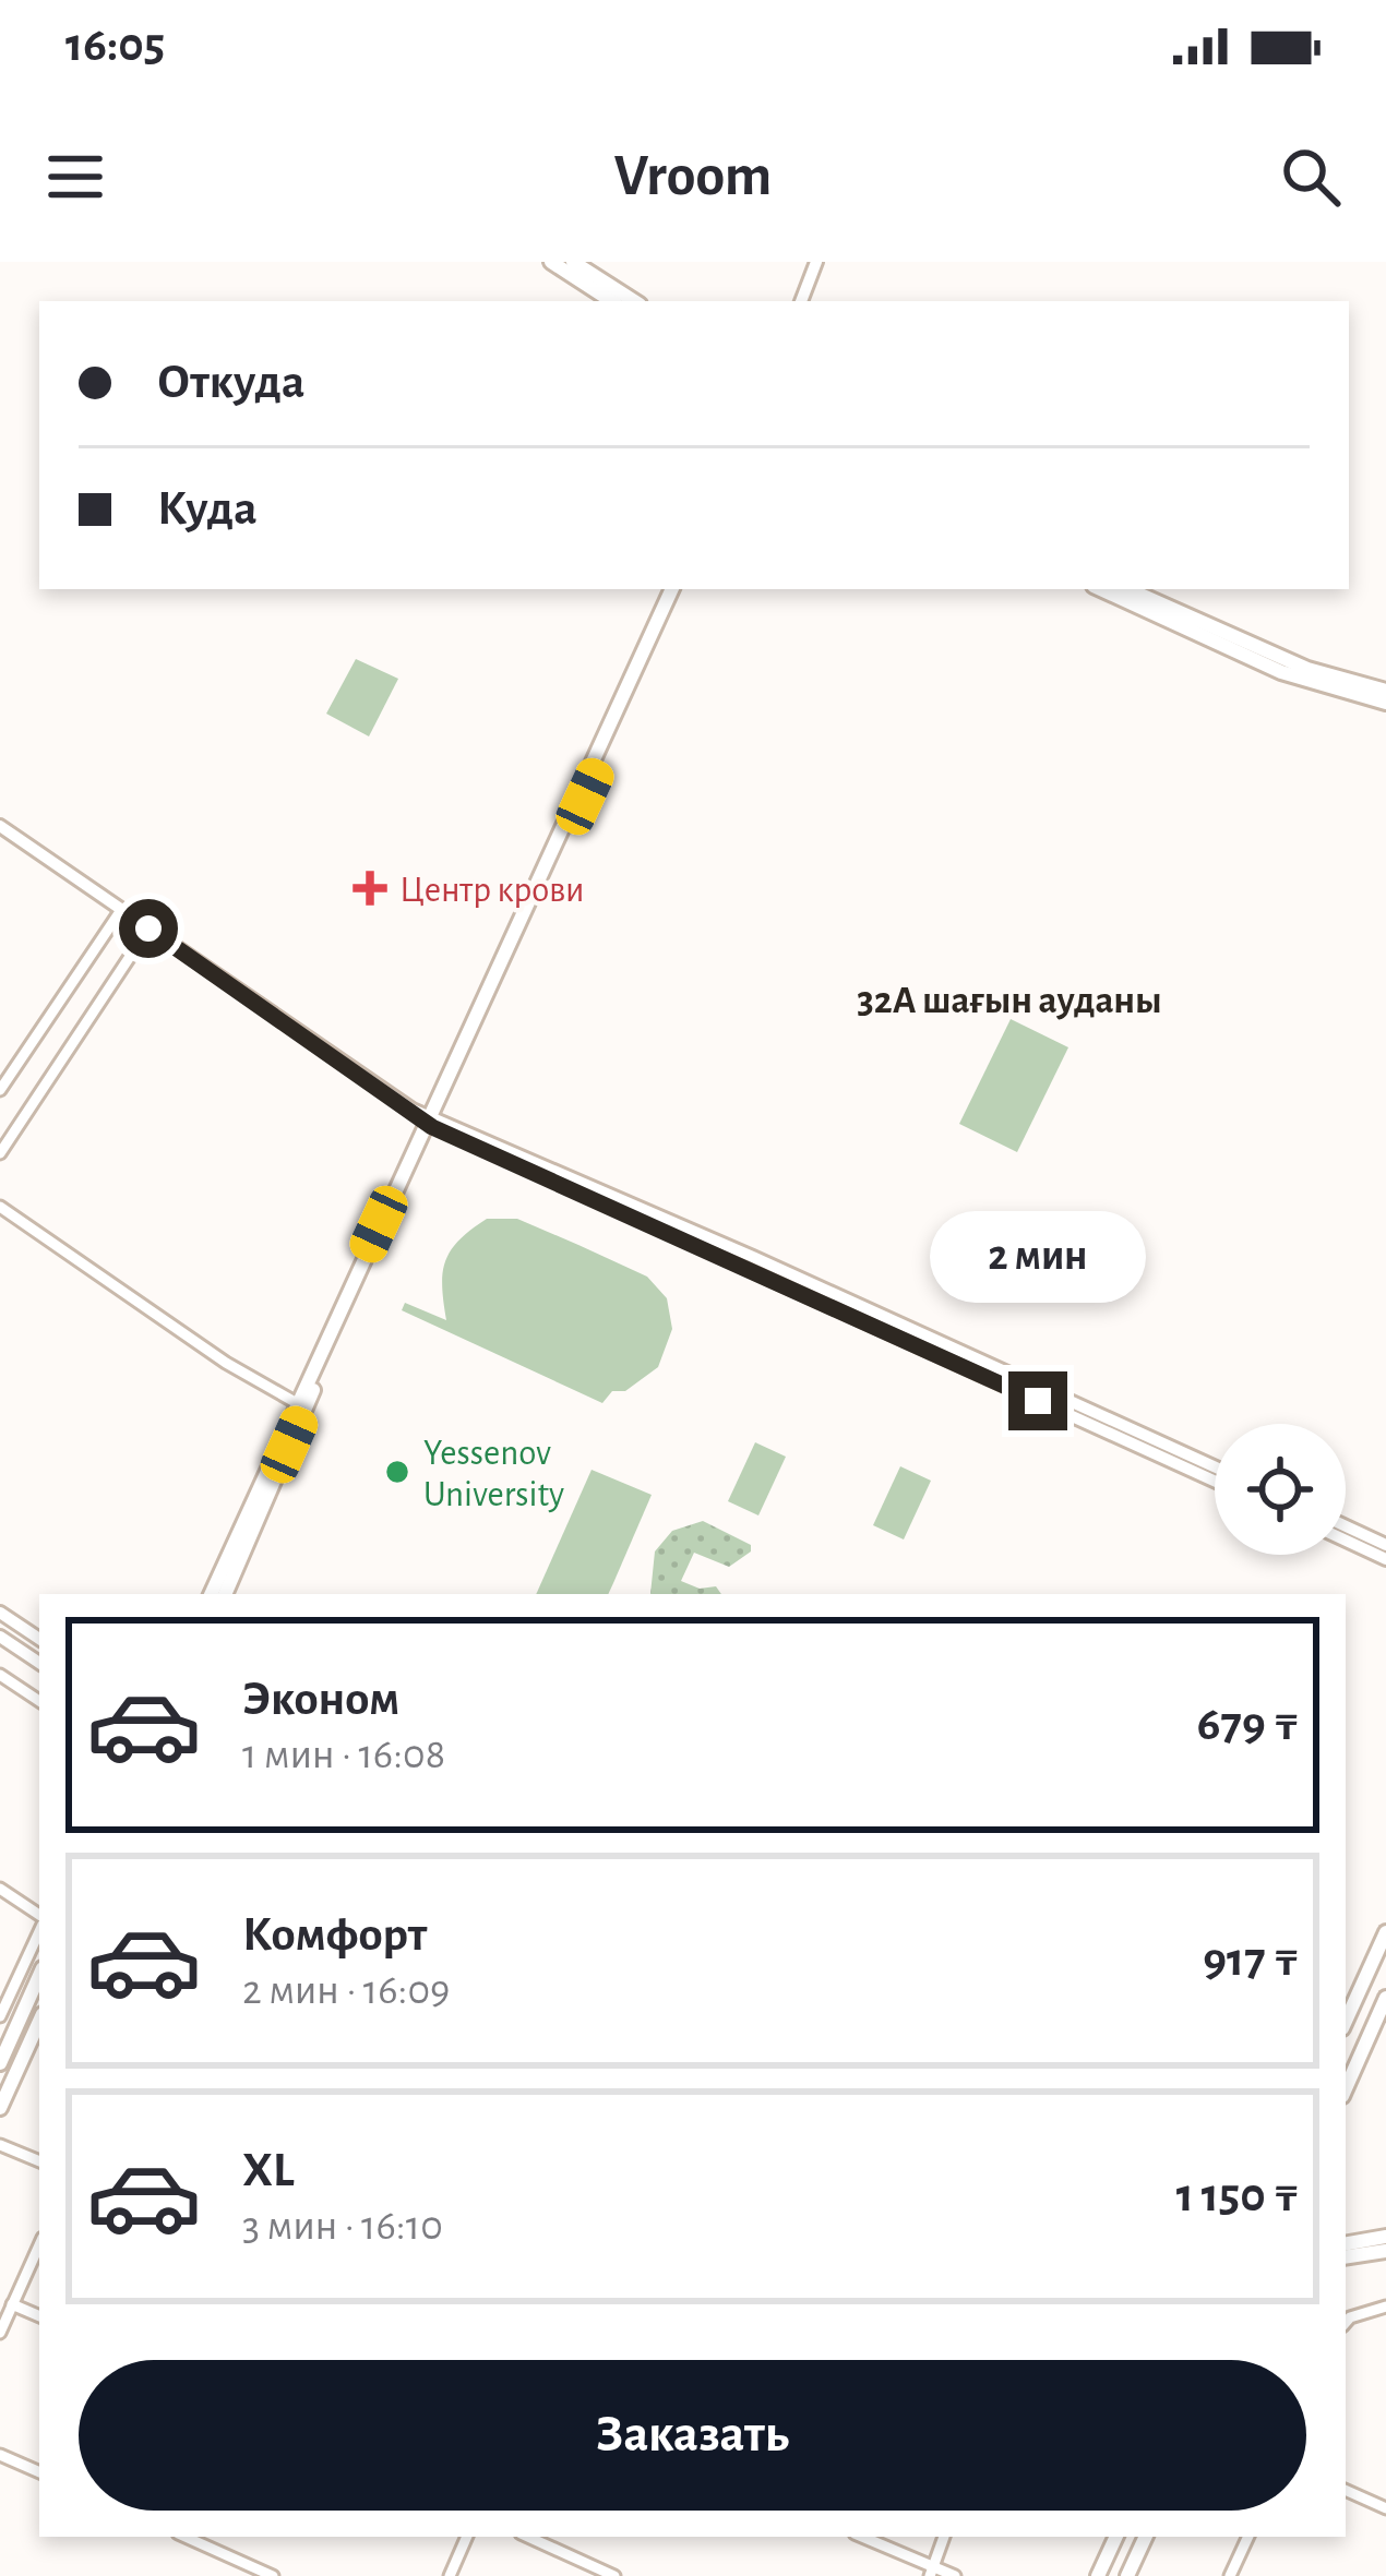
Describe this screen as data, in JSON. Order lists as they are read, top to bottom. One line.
{"districts":["32А шағын ауданы"],"places":{"health":["Центр крови"],"other":["Yessenov University"]},"page":{"status":"16:05","header":"Vroom","banner":["Откуда","Куда"],"bubble":"2 мин","list":[{"name":"Эконом","note":"1 мин · 16:08","value":"679 ₸"},{"name":"Комфорт","note":"2 мин · 16:09","value":"917 ₸"},{"name":"XL","note":"3 мин · 16:10","value":"1 150 ₸"}],"buttons":"Заказать"}}
